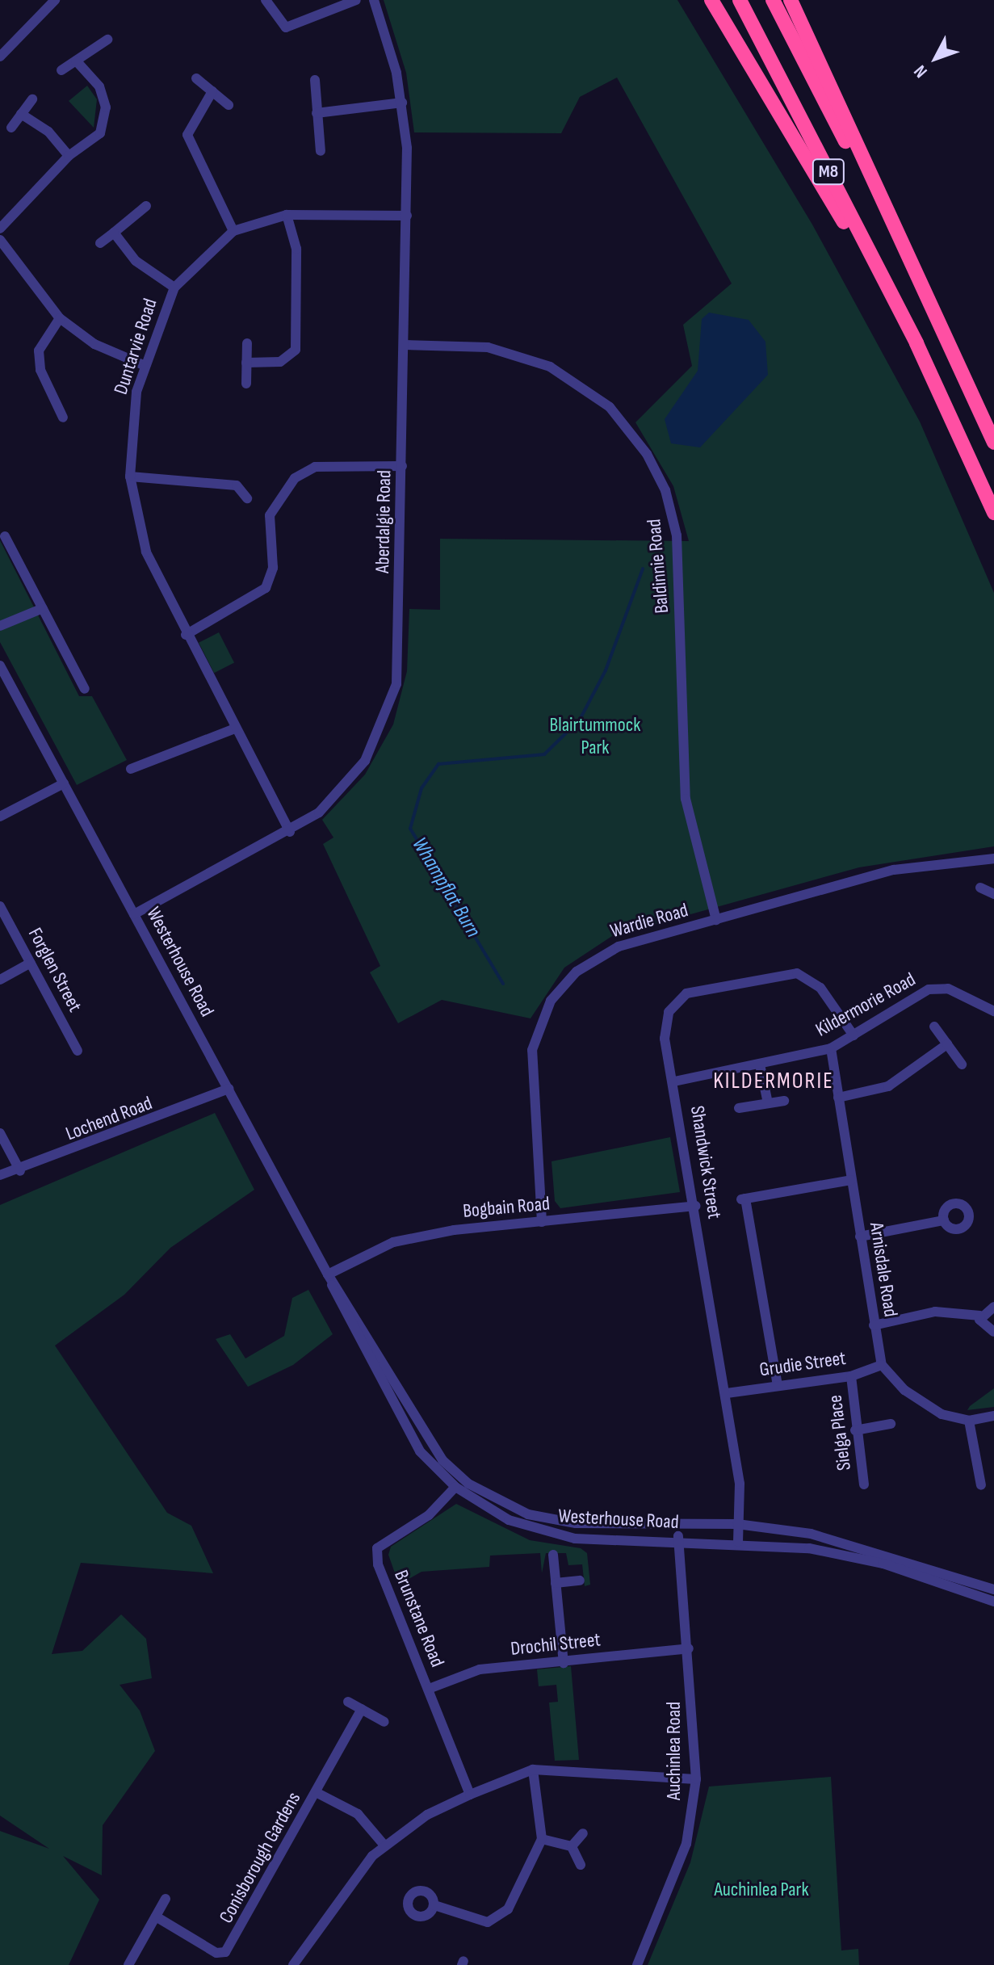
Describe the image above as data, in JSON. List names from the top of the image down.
{
  "streets": {
    "highway": ["M8"],
    "street": [
      "Duntarvie Road",
      "Aberdalgie Road",
      "Baldinnie Road",
      "Wardie Road",
      "Westerhouse Road",
      "Forglen Street",
      "Kildermorie Road",
      "Lochend Road",
      "Shandwick Street",
      "Bogbain Road",
      "Arnisdale Road",
      "Grudie Street",
      "Sielga Place",
      "Brunstane Road",
      "Drochil Street",
      "Auchinlea Road",
      "Conisborough Gardens"
    ]
  },
  "crossings": [
    ["Duntarvie Road", "Aberdalgie Road"],
    ["Aberdalgie Road", "Baldinnie Road"],
    ["Aberdalgie Road", "Westerhouse Road"],
    ["Baldinnie Road", "Wardie Road"],
    ["Wardie Road", "Bogbain Road"],
    ["Westerhouse Road", "Lochend Road"],
    ["Westerhouse Road", "Shandwick Street"],
    ["Westerhouse Road", "Bogbain Road"],
    ["Westerhouse Road", "Brunstane Road"],
    ["Westerhouse Road", "Auchinlea Road"],
    ["Kildermorie Road", "Shandwick Street"],
    ["Kildermorie Road", "Arnisdale Road"],
    ["Shandwick Street", "Bogbain Road"],
    ["Shandwick Street", "Grudie Street"],
    ["Arnisdale Road", "Grudie Street"],
    ["Grudie Street", "Sielga Place"],
    ["Brunstane Road", "Drochil Street"],
    ["Drochil Street", "Auchinlea Road"]
  ],
  "districts": ["KILDERMORIE"],
  "water": ["Whampflat Burn"],
  "parks": ["Blairtummock Park", "Auchinlea Park"],
  "north": "bottom left"
}
